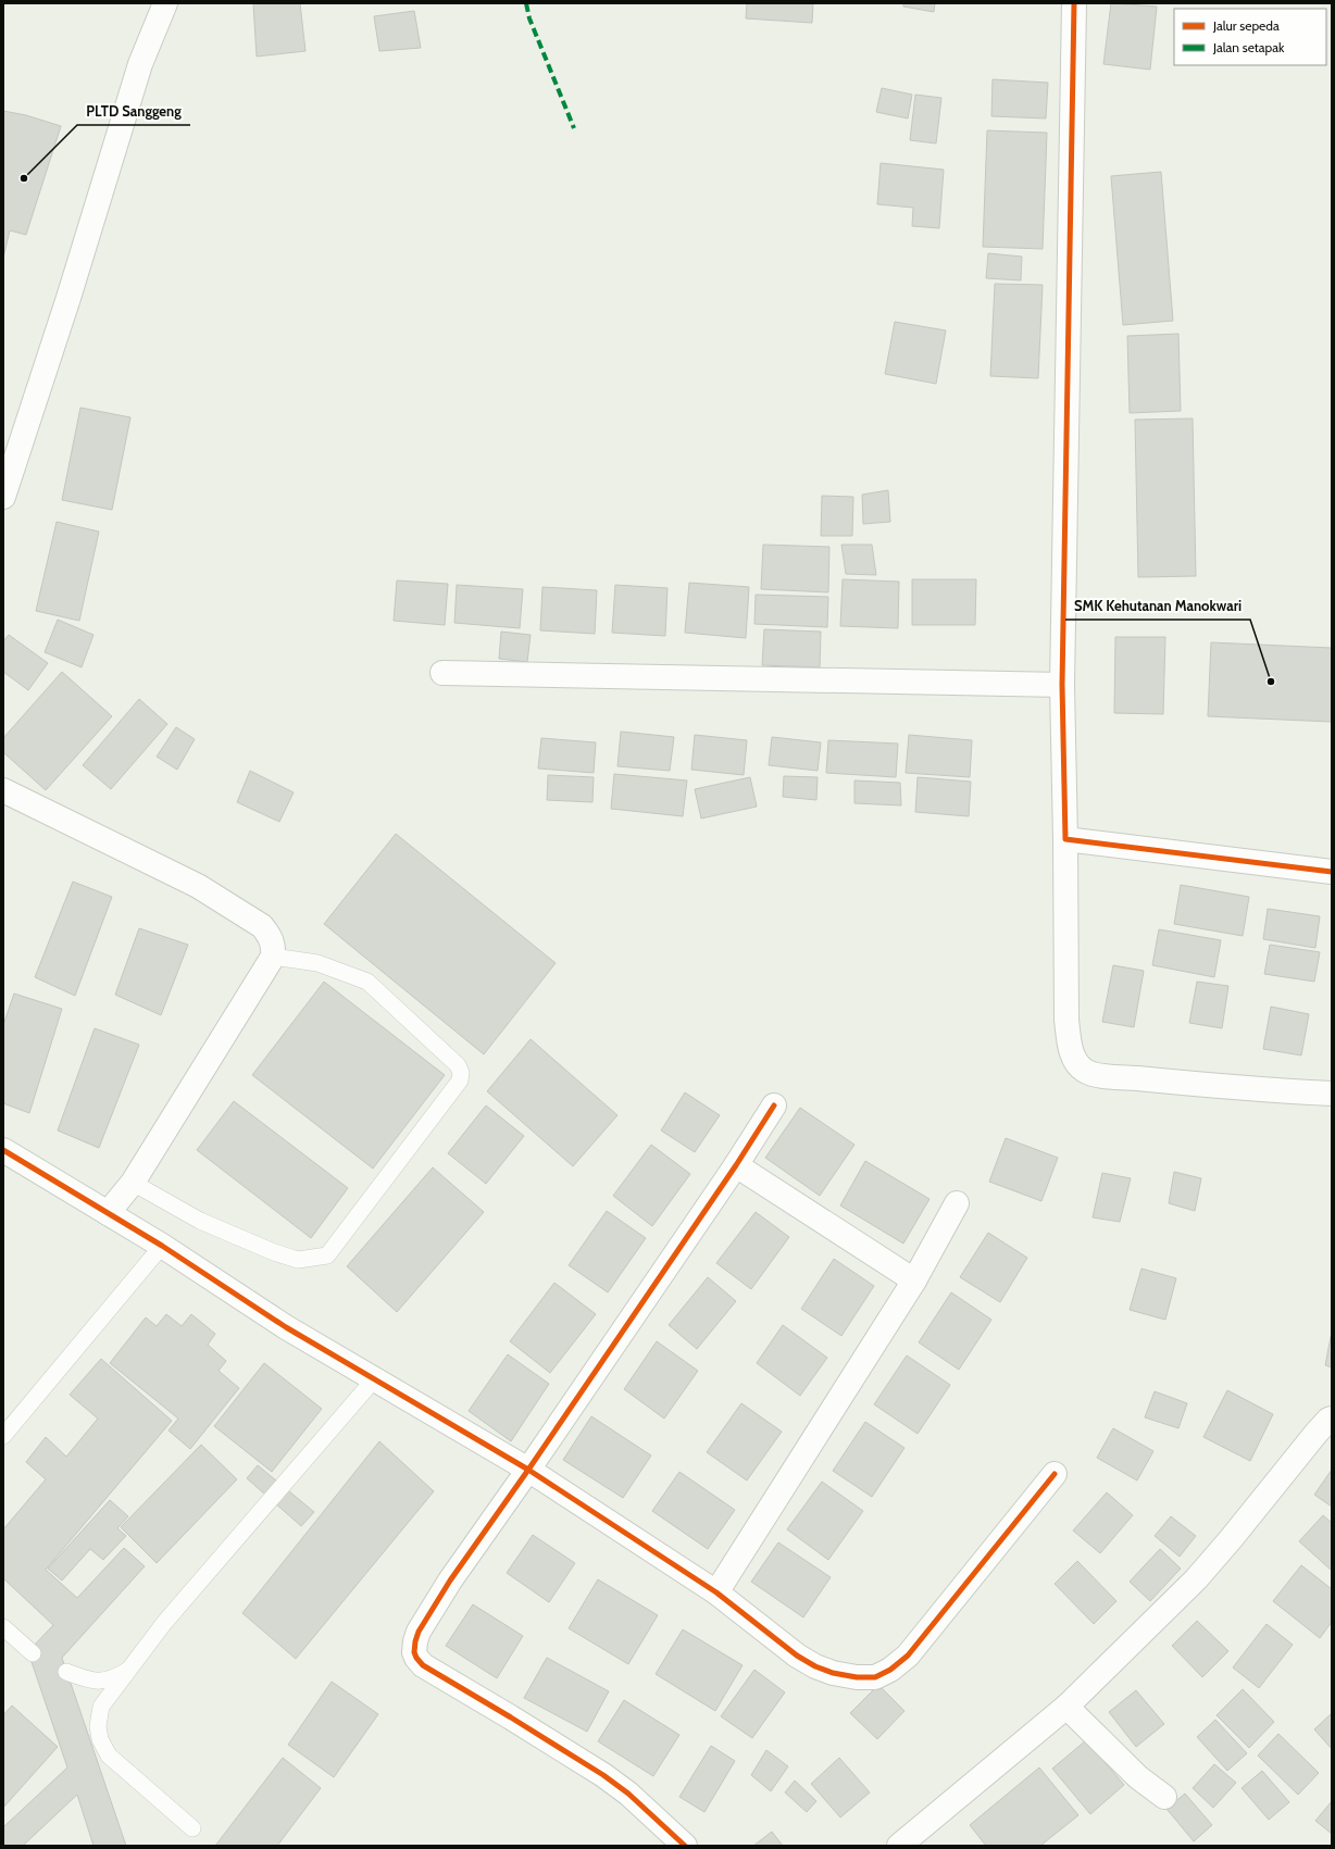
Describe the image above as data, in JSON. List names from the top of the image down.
{
  "places": ["PLTD Sanggeng", "SMK Kehutanan Manokwari"],
  "legend": ["Jalur sepeda", "Jalan setapak"]
}
